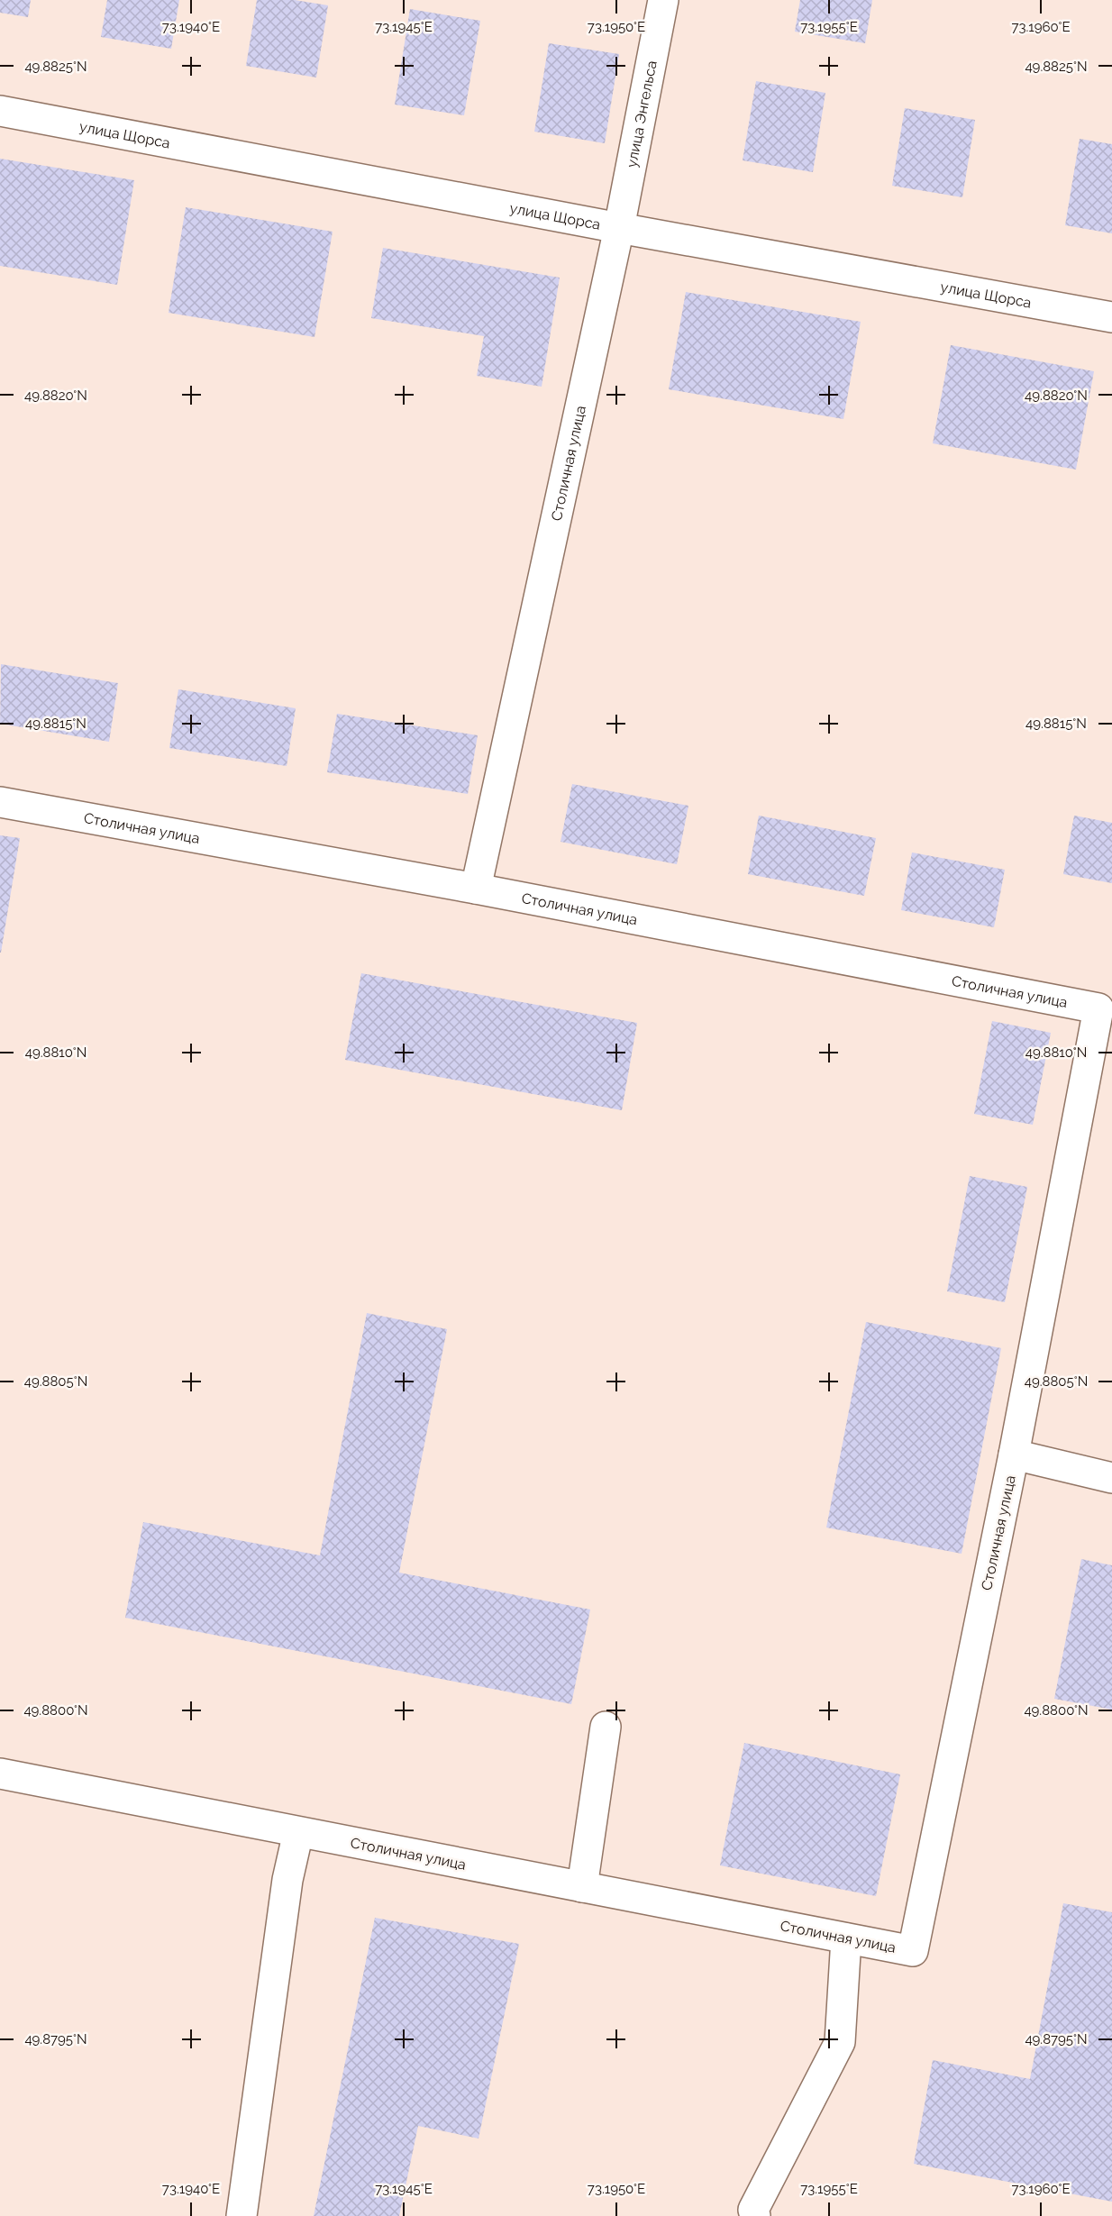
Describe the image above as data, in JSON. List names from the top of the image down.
{
  "streets": {
    "street": ["улица Энгельса", "улица Щорса", "Столичная улица"]
  },
  "crossings": [
    ["улица Энгельса", "улица Щорса"],
    ["улица Энгельса", "Столичная улица"],
    ["улица Щорса", "Столичная улица"]
  ],
  "coordinates": [
    "73.1940°E",
    "73.1945°E",
    "73.1950°E",
    "73.1955°E",
    "73.1960°E",
    "49.8825°N",
    "49.8820°N",
    "49.8815°N",
    "49.8810°N",
    "49.8805°N",
    "49.8800°N",
    "49.8795°N"
  ]
}
